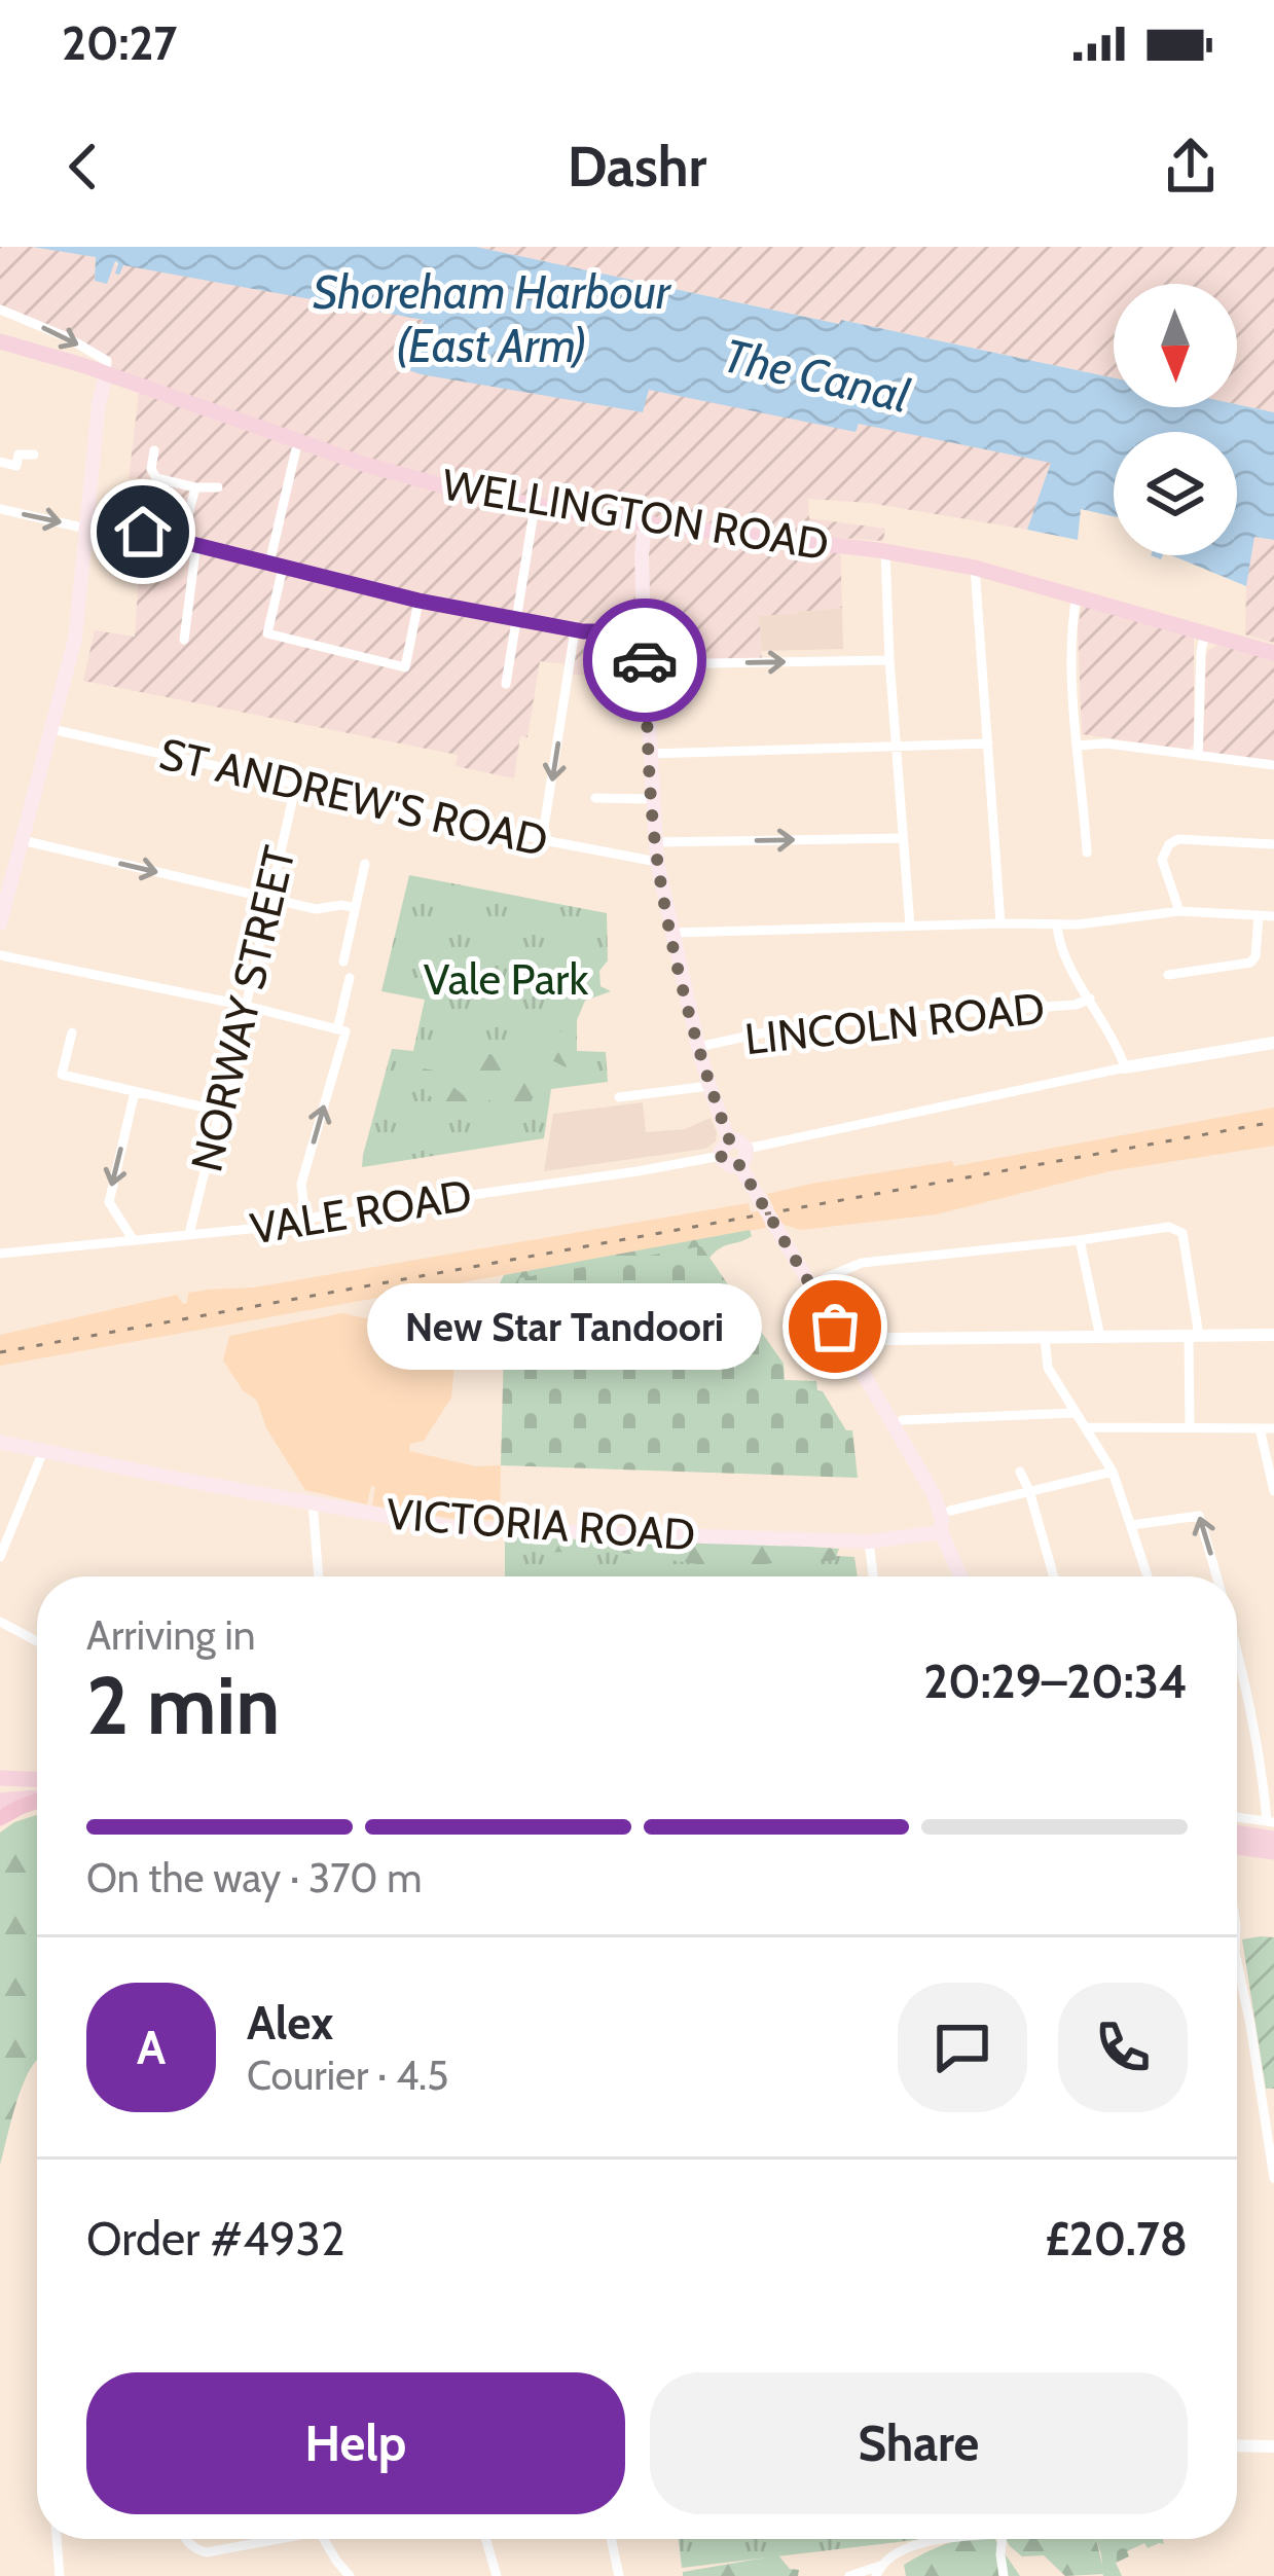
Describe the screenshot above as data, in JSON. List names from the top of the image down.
{
  "streets": {
    "main road": ["WELLINGTON ROAD", "VICTORIA ROAD"],
    "street": [
      "ST ANDREW'S ROAD",
      "NORWAY STREET",
      "LINCOLN ROAD",
      "VALE ROAD"
    ]
  },
  "crossings": [
    ["ST ANDREW'S ROAD", "NORWAY STREET"],
    ["NORWAY STREET", "VALE ROAD"]
  ],
  "water": ["Shoreham Harbour (East Arm)", "The Canal"],
  "parks": ["Vale Park"],
  "places": ["New Star Tandoori"],
  "north": "bottom",
  "page": {
    "status": "20:27",
    "header": "Dashr",
    "bubble": "New Star Tandoori",
    "heading": ["2 min", "Arriving in", "20:29–20:34"],
    "panel": [
      "Alex",
      "Courier · 4.5",
      "Order #4932",
      "£20.78"
    ],
    "bar": "On the way · 370 m",
    "round": "A",
    "buttons": ["Help", "Share"]
  }
}
